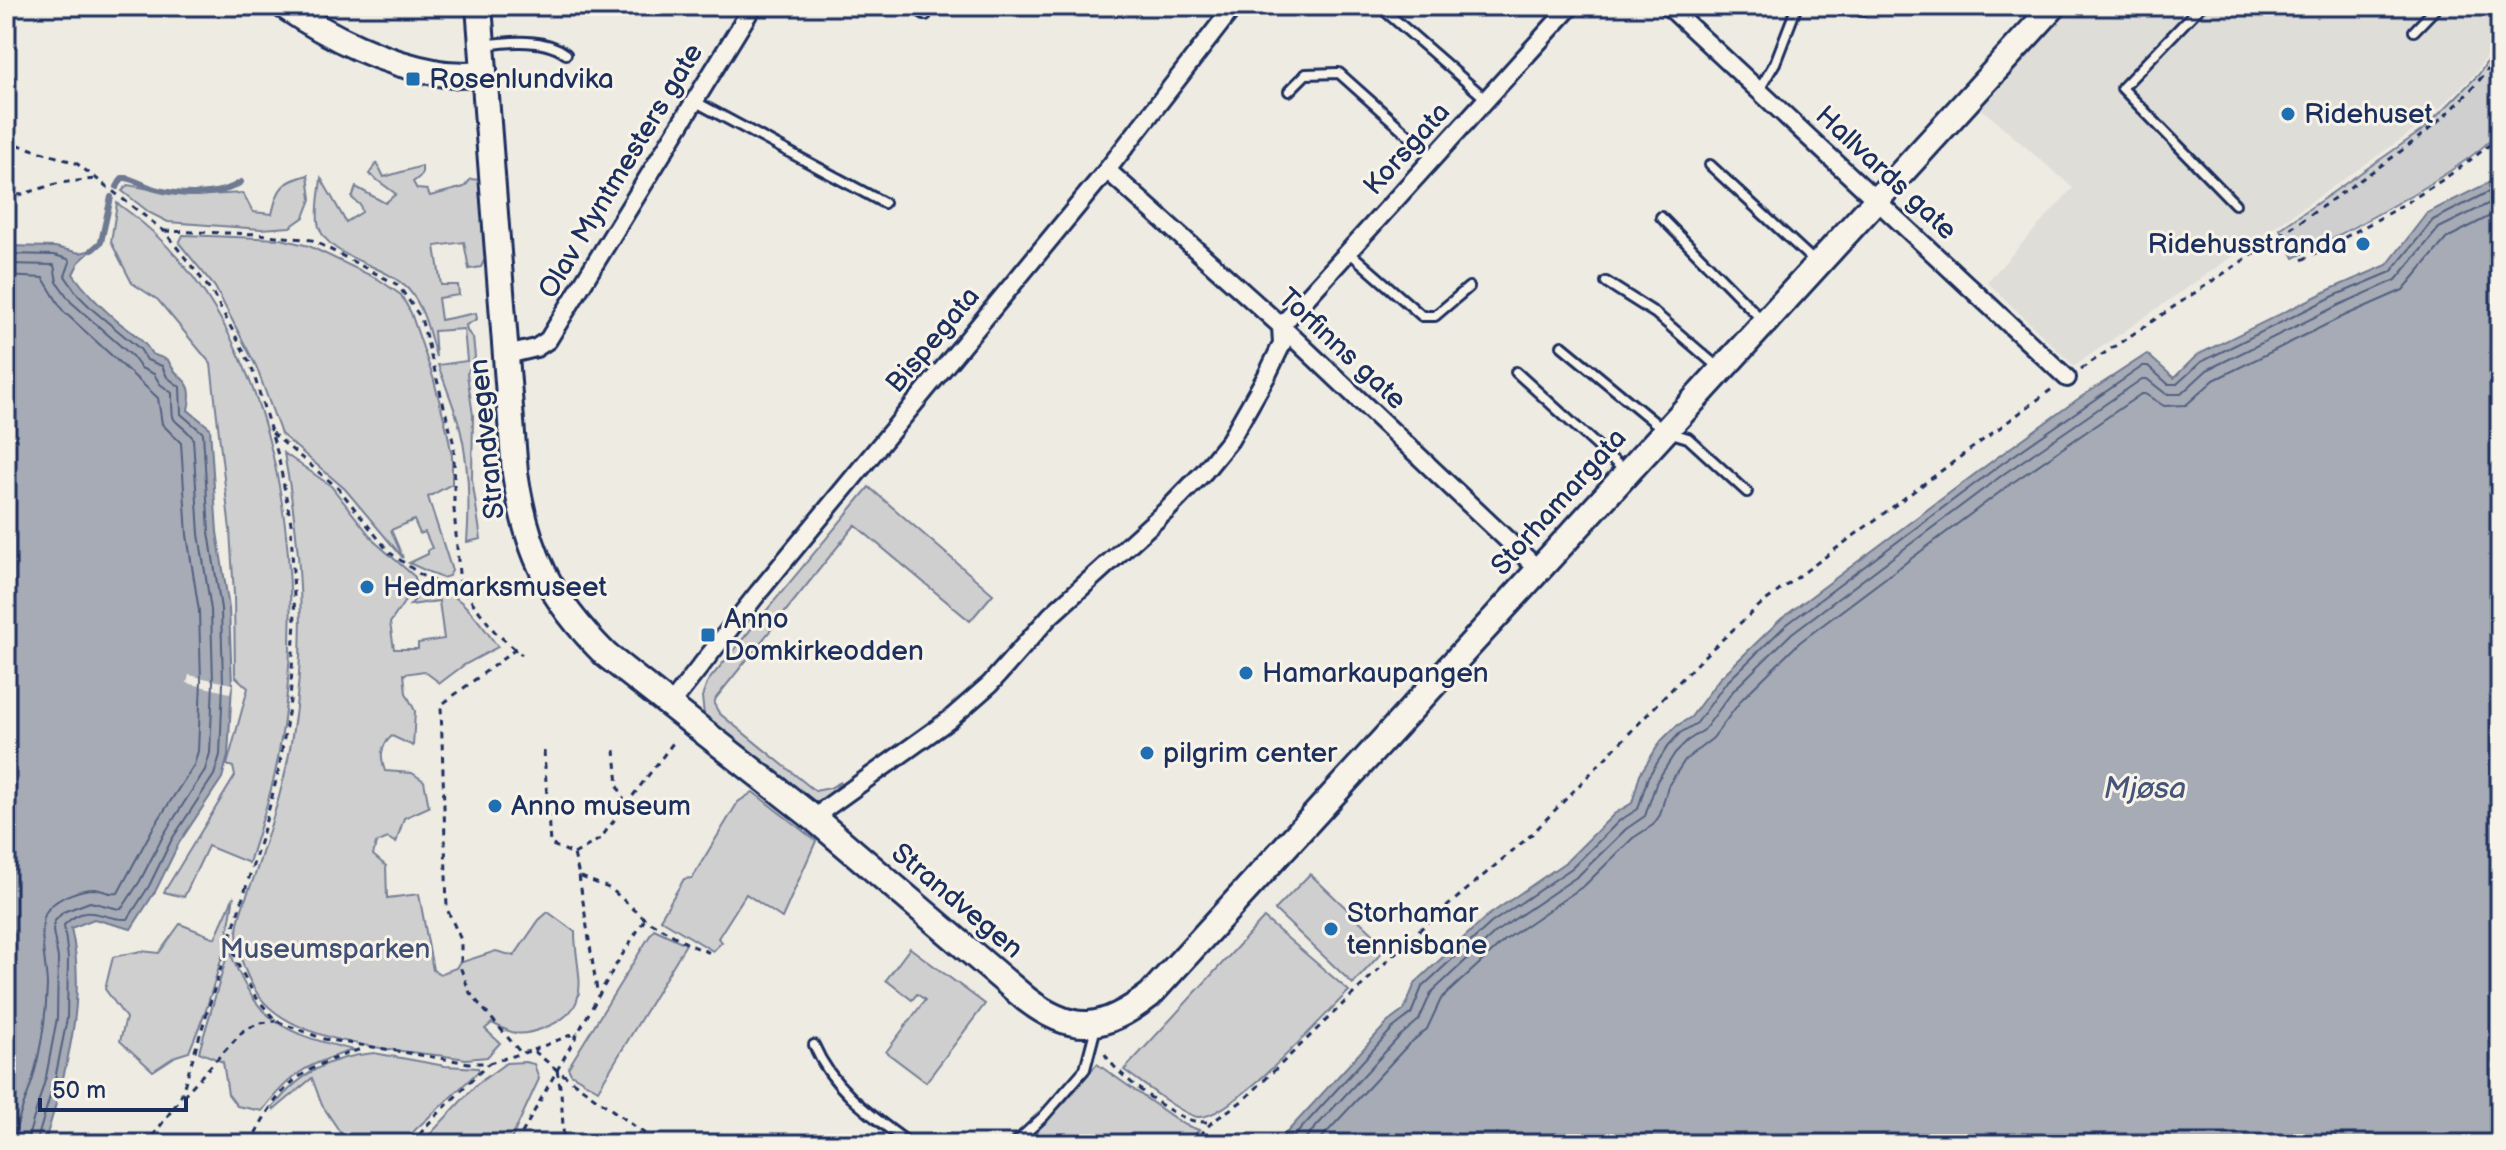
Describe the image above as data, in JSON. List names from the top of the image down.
{
  "streets": {
    "main road": ["Strandvegen", "Storhamargata"],
    "street": [
      "Korsgata",
      "Olav Myntmesters gate",
      "Hallvards gate",
      "Bispegata",
      "Torfinns gate"
    ]
  },
  "crossings": [
    ["Korsgata", "Torfinns gate"],
    ["Olav Myntmesters gate", "Strandvegen"],
    ["Hallvards gate", "Storhamargata"],
    ["Bispegata", "Torfinns gate"],
    ["Bispegata", "Strandvegen"],
    ["Torfinns gate", "Storhamargata"],
    ["Strandvegen", "Storhamargata"]
  ],
  "water": ["Mjøsa"],
  "parks": ["Museumsparken"],
  "places": {
    "transit": ["Rosenlundvika", "Anno Domkirkeodden"],
    "other": [
      "Ridehuset",
      "Ridehusstranda",
      "Hedmarksmuseet",
      "Hamarkaupangen",
      "pilgrim center",
      "Anno museum",
      "Storhamar tennisbane"
    ]
  },
  "scale_bar": "50 m"
}
